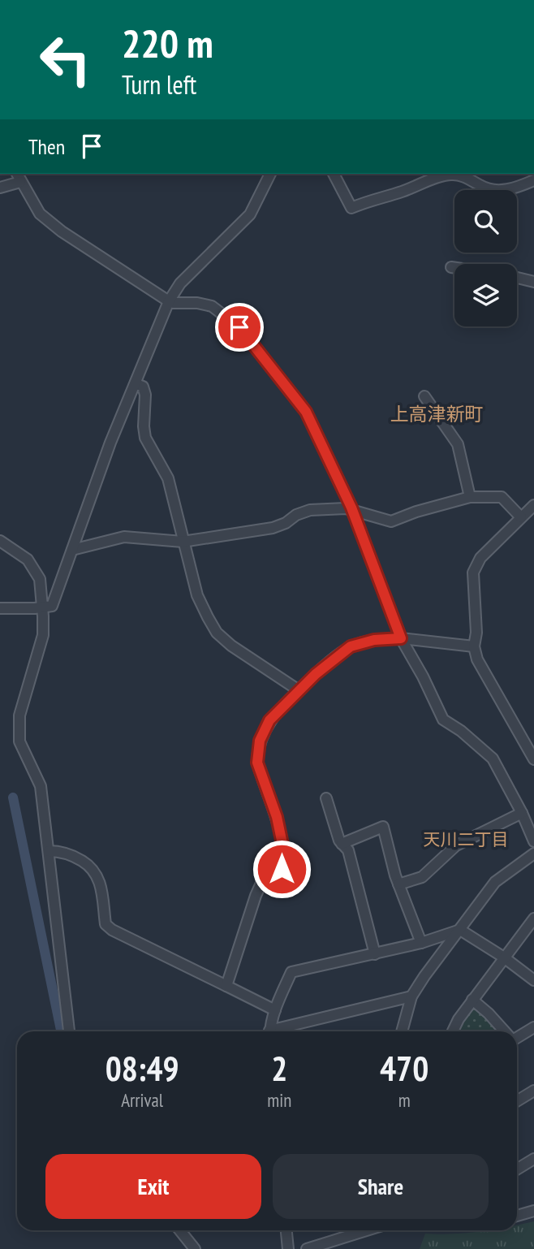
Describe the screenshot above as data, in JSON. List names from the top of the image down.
{
  "districts": ["上高津新町", "天川二丁目"],
  "page": {
    "turn": ["220 m", "Turn left"],
    "then": "Then",
    "eta": [
      "08:49",
      "Arrival",
      "2",
      "min",
      "470",
      "m"
    ],
    "buttons": ["Exit", "Share"]
  }
}
